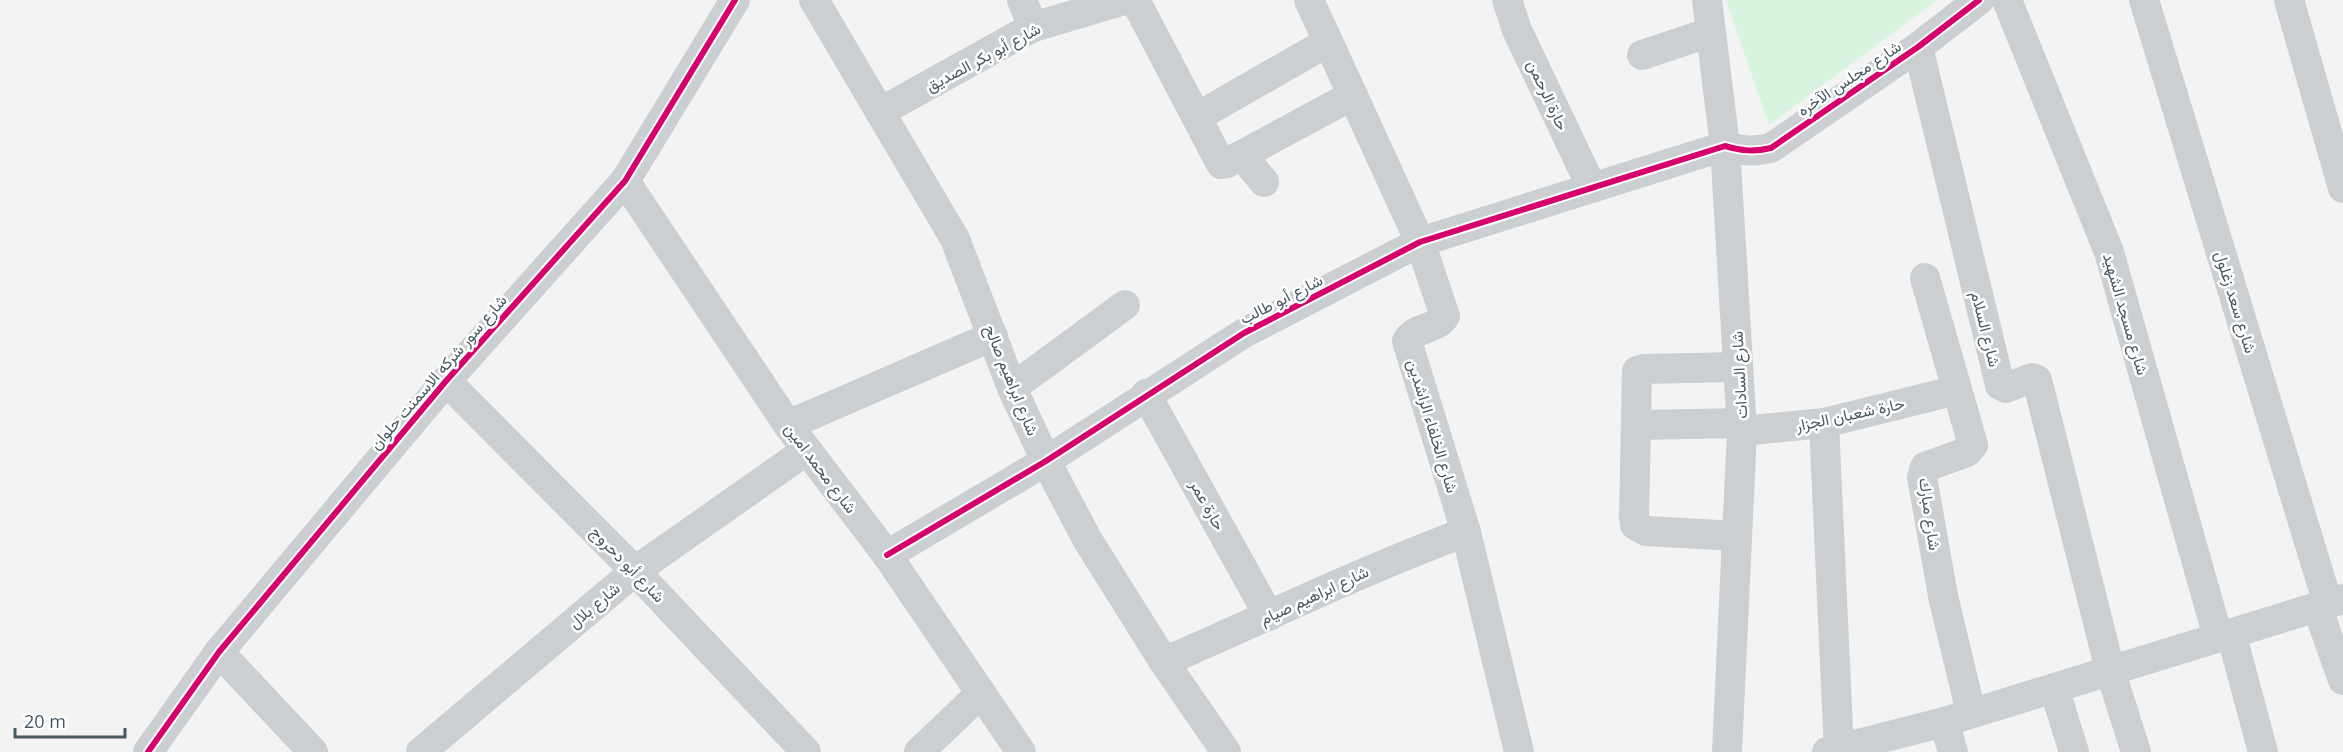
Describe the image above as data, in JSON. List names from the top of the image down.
{
  "streets": {
    "street": [
      "شارع أبو بكر الصديق",
      "شارع مجلس الآخره",
      "حارة الرحمن",
      "شارع أبو طالب",
      "شارع سعد زغلول",
      "شارع مسجد الشهيد",
      "شارع السلام",
      "شارع سور شركه الاسمنت حلوان",
      "شارع السادات",
      "شارع ابراهيم صالح",
      "حارة شعبان الجزار",
      "شارع الخلفاء الراشدين",
      "شارع محمد امين",
      "حارة عمر",
      "شارع مبارك",
      "شارع أبو دحروج",
      "شارع ابراهيم صيام",
      "شارع بلال"
    ]
  },
  "crossings": [
    ["شارع أبو بكر الصديق", "شارع ابراهيم صالح"],
    ["شارع مجلس الآخره", "شارع أبو طالب"],
    ["شارع مجلس الآخره", "شارع السلام"],
    ["شارع مجلس الآخره", "شارع السادات"],
    ["حارة الرحمن", "شارع أبو طالب"],
    ["شارع أبو طالب", "شارع السادات"],
    ["شارع أبو طالب", "شارع ابراهيم صالح"],
    ["شارع أبو طالب", "شارع الخلفاء الراشدين"],
    ["شارع أبو طالب", "شارع محمد امين"],
    ["شارع أبو طالب", "حارة عمر"],
    ["شارع سور شركه الاسمنت حلوان", "شارع محمد امين"],
    ["شارع سور شركه الاسمنت حلوان", "شارع أبو دحروج"],
    ["شارع السادات", "حارة شعبان الجزار"],
    ["شارع ابراهيم صالح", "شارع ابراهيم صيام"],
    ["حارة شعبان الجزار", "شارع مبارك"],
    ["شارع الخلفاء الراشدين", "شارع ابراهيم صيام"],
    ["شارع محمد امين", "شارع بلال"],
    ["حارة عمر", "شارع ابراهيم صيام"],
    ["شارع أبو دحروج", "شارع بلال"]
  ],
  "scale_bar": "20 m"
}
